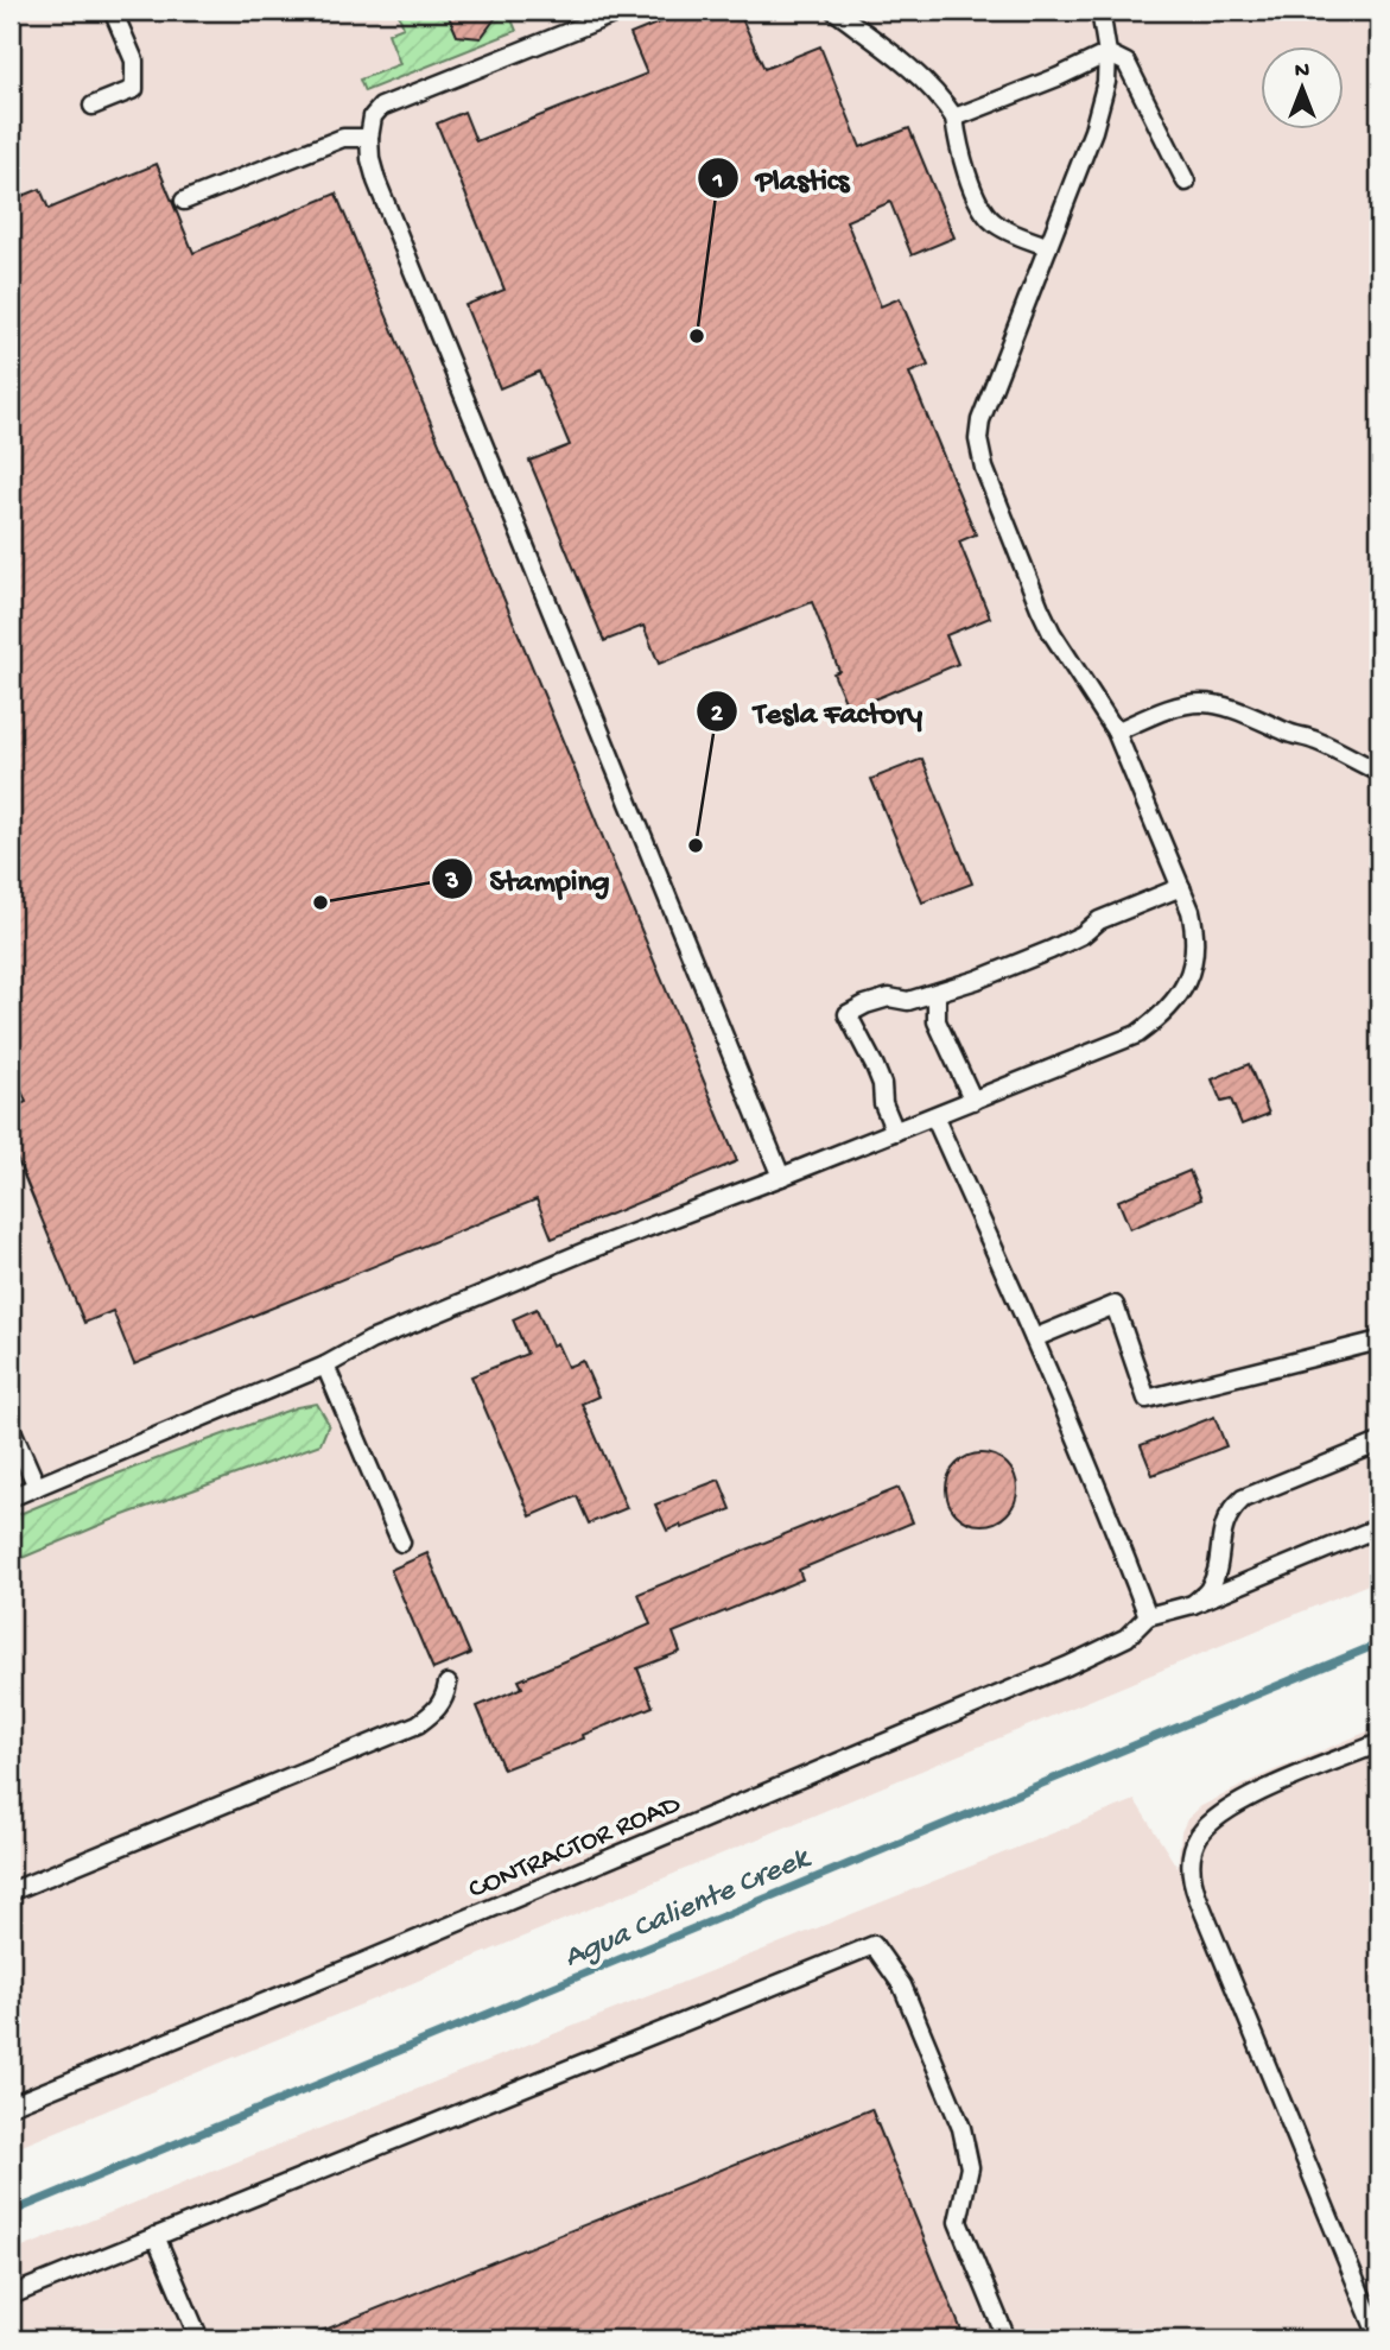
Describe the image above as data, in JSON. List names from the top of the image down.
{
  "streets": {
    "lane": ["CONTRACTOR ROAD"]
  },
  "water": ["Agua Caliente Creek"],
  "places": ["Plastics", "Tesla Factory", "Stamping"],
  "north": "top"
}
